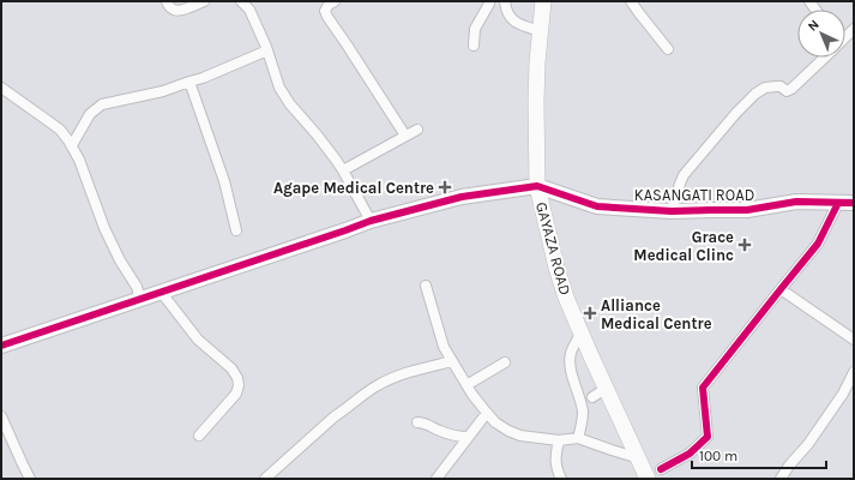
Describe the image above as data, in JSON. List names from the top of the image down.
{
  "streets": {
    "main road": ["GAYAZA ROAD"],
    "street": ["KASANGATI ROAD"]
  },
  "crossings": [
    ["KASANGATI ROAD", "GAYAZA ROAD"]
  ],
  "places": {
    "health": ["Agape Medical Centre", "Grace Medical Clinc", "Alliance Medical Centre"]
  },
  "scale_bar": "100 m",
  "north": "top left"
}
